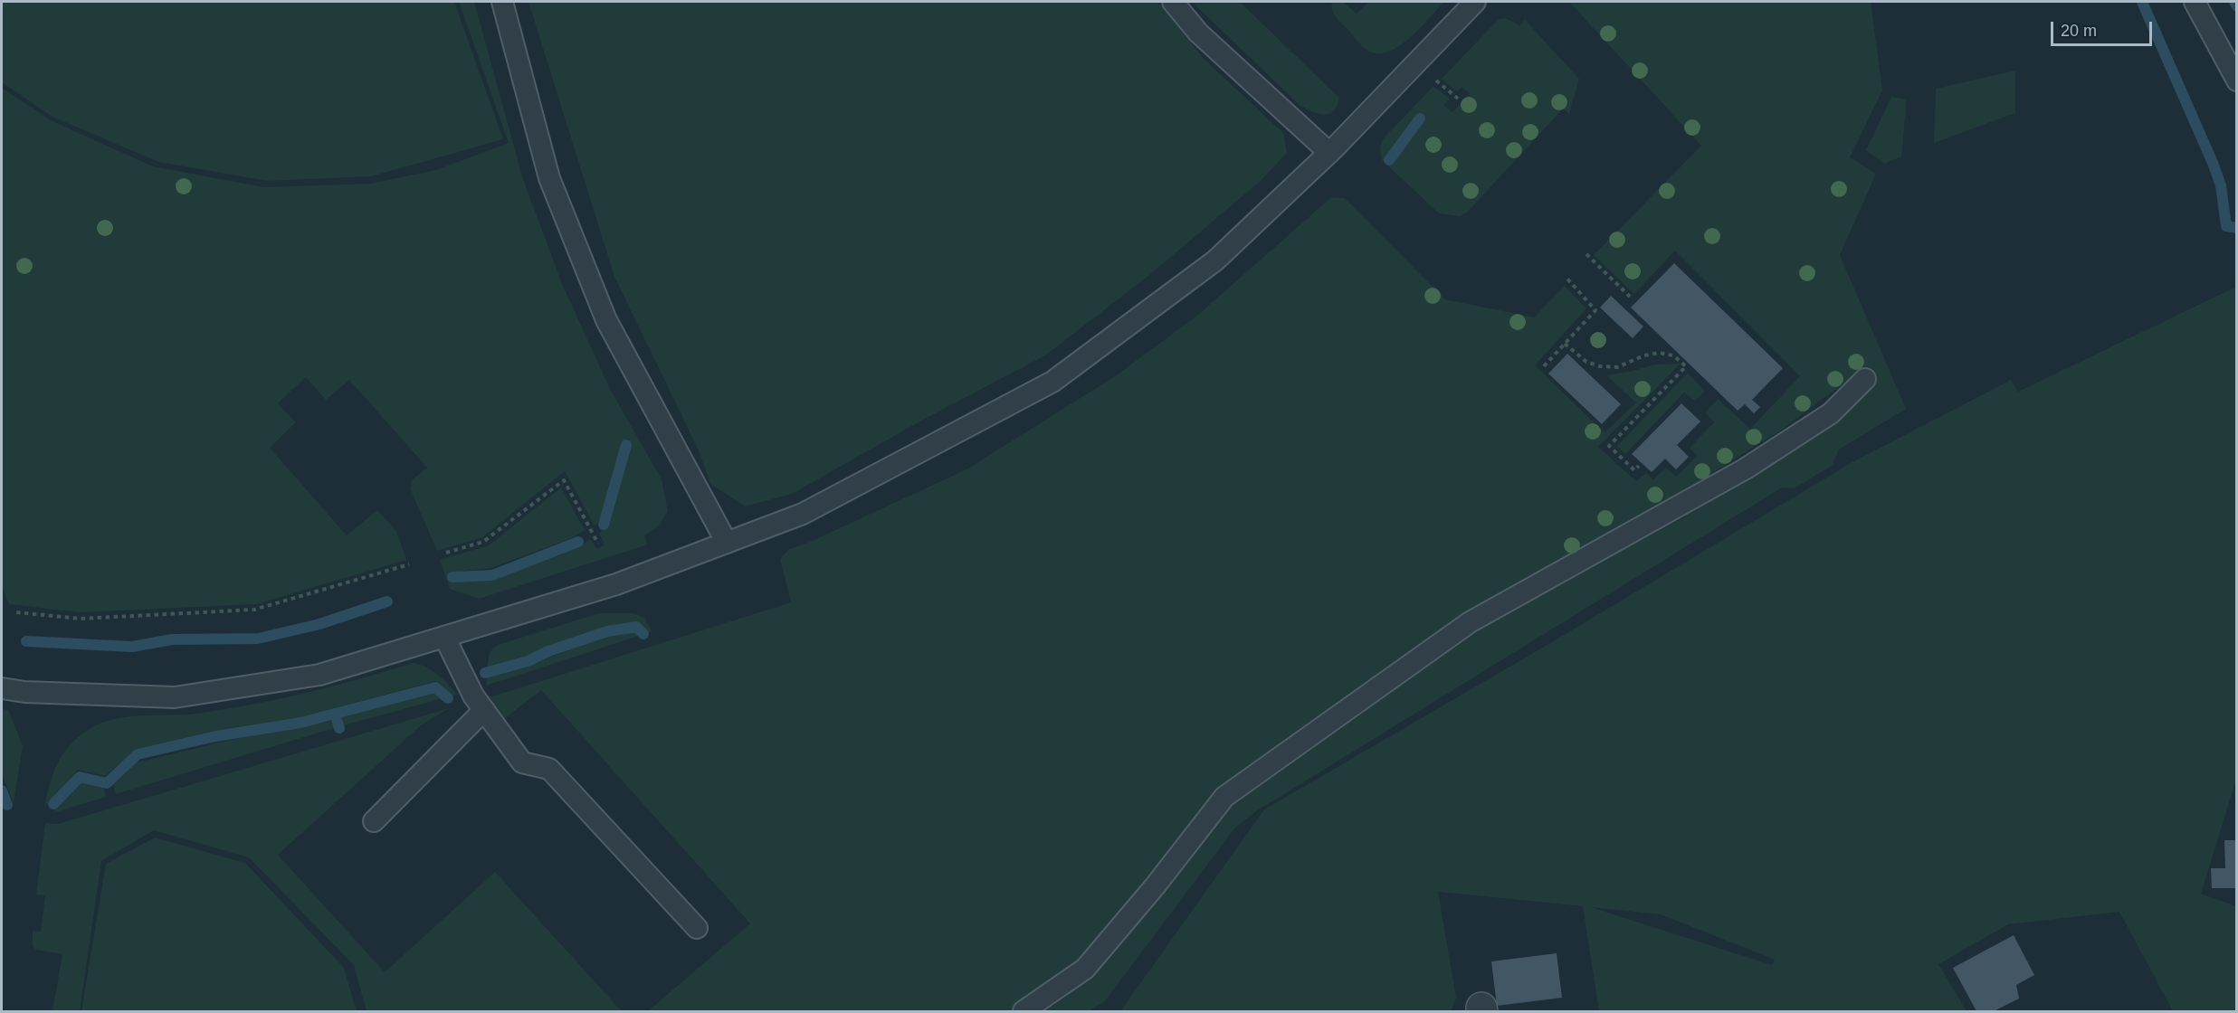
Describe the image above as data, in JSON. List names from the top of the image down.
{
  "scale_bar": "20 m"
}
